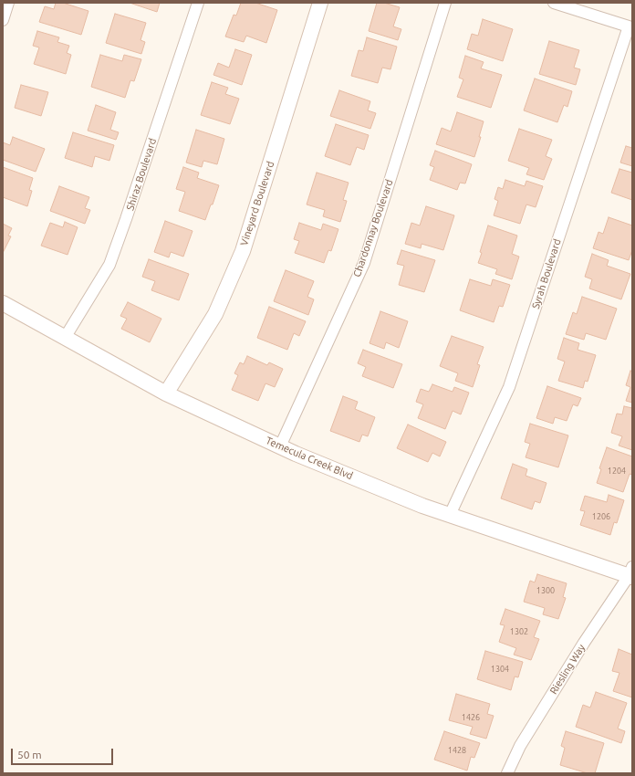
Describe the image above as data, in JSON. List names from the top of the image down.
{
  "streets": {
    "street": [
      "Shiraz Boulevard",
      "Vineyard Boulevard",
      "Chardonnay Boulevard",
      "Syrah Boulevard",
      "Temecula Creek Blvd",
      "Riesling Way"
    ]
  },
  "crossings": [
    ["Shiraz Boulevard", "Temecula Creek Blvd"],
    ["Vineyard Boulevard", "Temecula Creek Blvd"],
    ["Chardonnay Boulevard", "Temecula Creek Blvd"],
    ["Syrah Boulevard", "Temecula Creek Blvd"],
    ["Temecula Creek Blvd", "Riesling Way"]
  ],
  "house_numbers": [
    "1204",
    "1206",
    "1300",
    "1302",
    "1304",
    "1426",
    "1428"
  ],
  "scale_bar": "50 m"
}
